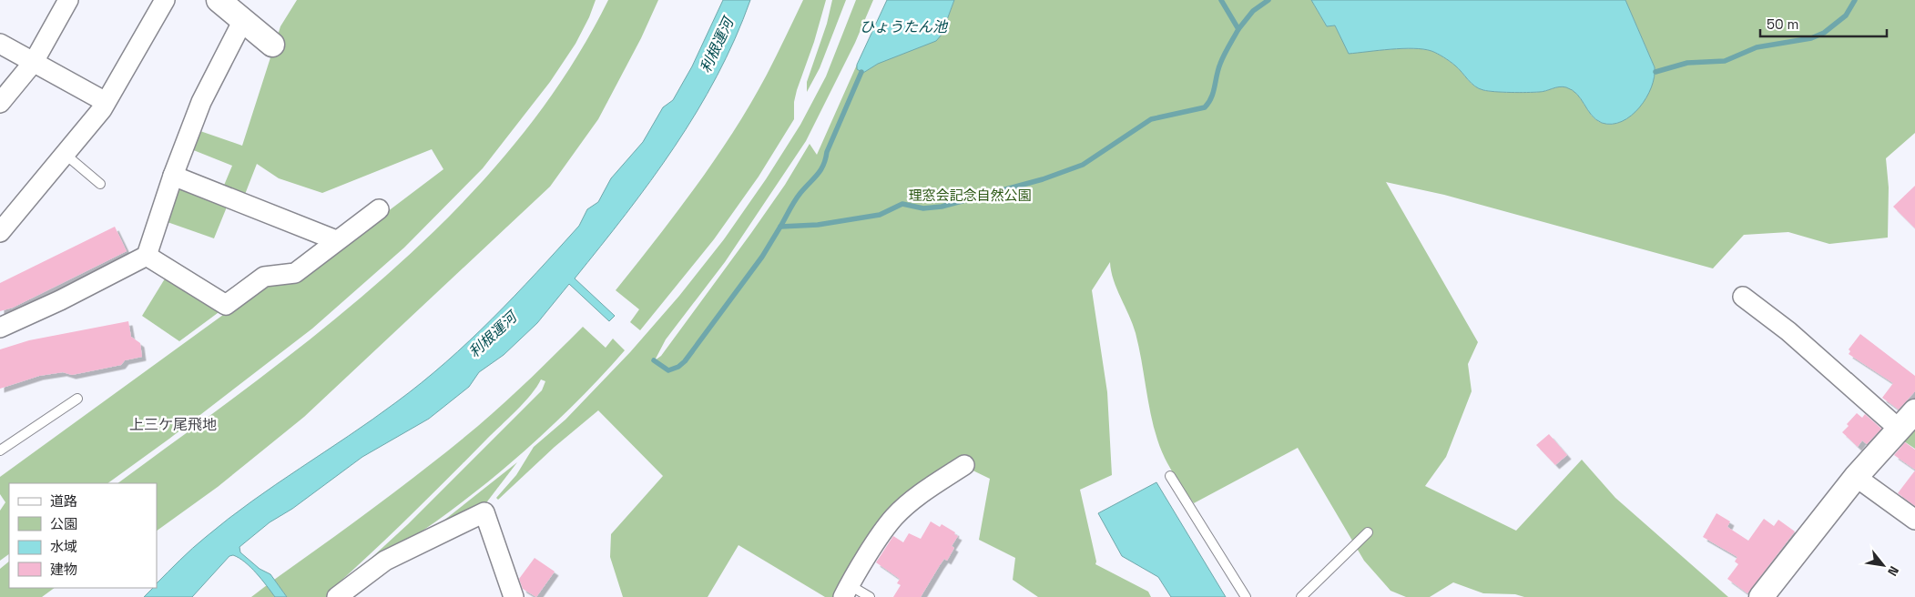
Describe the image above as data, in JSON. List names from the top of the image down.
{
  "districts": ["上三ケ尾飛地"],
  "water": ["ひょうたん池", "利根運河"],
  "parks": ["理窓会記念自然公園"],
  "legend": [
    "道路",
    "公園",
    "水域",
    "建物"
  ],
  "scale_bar": "50 m",
  "north": "bottom right"
}
